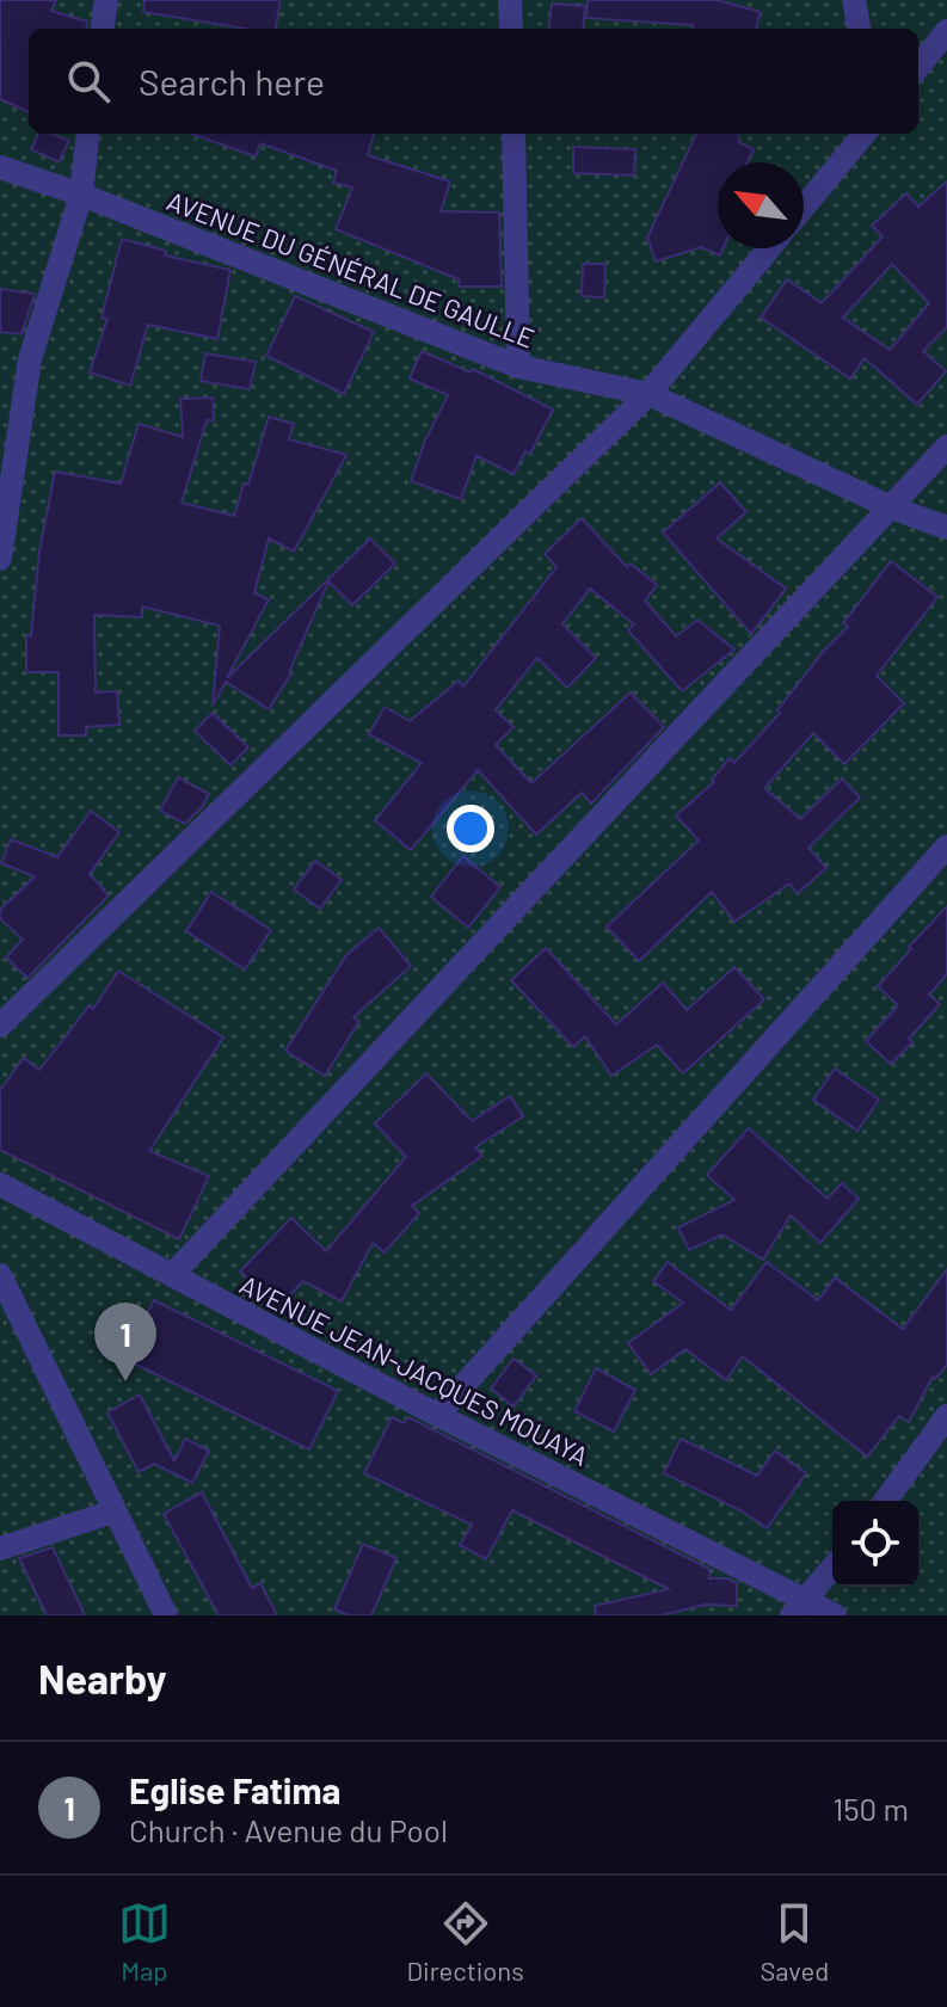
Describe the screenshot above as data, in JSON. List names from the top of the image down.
{
  "streets": {
    "street": ["AVENUE DU GÉNÉRAL DE GAULLE", "AVENUE JEAN-JACQUES MOUAYA"]
  },
  "north": "top left",
  "page": {
    "search": "Search here",
    "pins": "1",
    "heading": "Nearby",
    "list": [
      {
        "mark": "1",
        "name": "Eglise Fatima",
        "note": "Church · Avenue du Pool",
        "value": "150 m"
      }
    ],
    "nav": ["Map", "Directions", "Saved"]
  }
}
